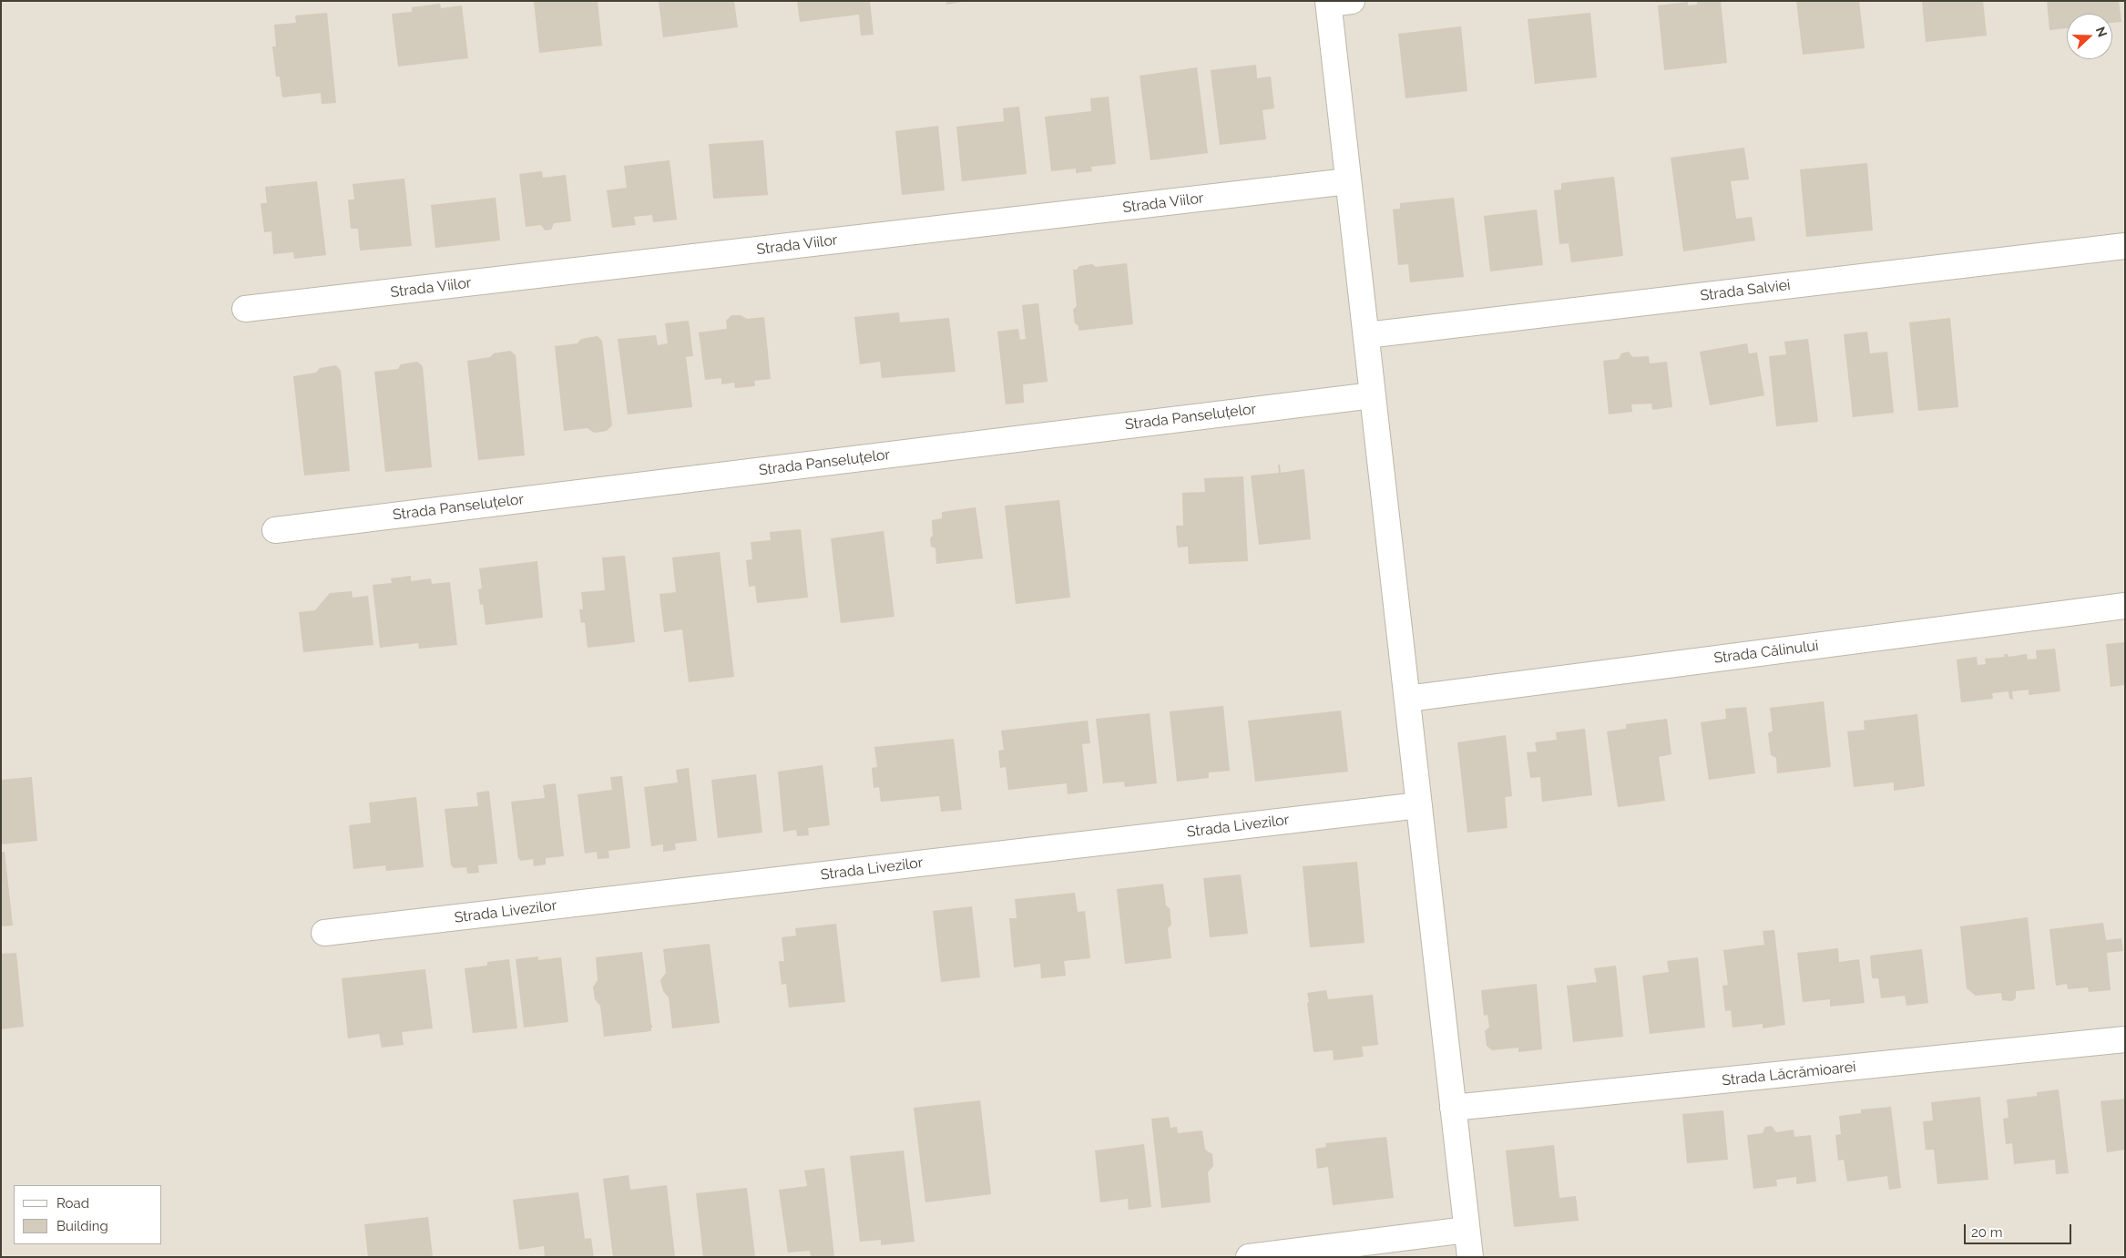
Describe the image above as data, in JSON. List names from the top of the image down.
{
  "streets": {
    "street": [
      "Strada Viilor",
      "Strada Salviei",
      "Strada Panseluțelor",
      "Strada Călinului",
      "Strada Livezilor",
      "Strada Lăcrămioarei"
    ]
  },
  "legend": ["Road", "Building"],
  "scale_bar": "20 m",
  "north": "right"
}
